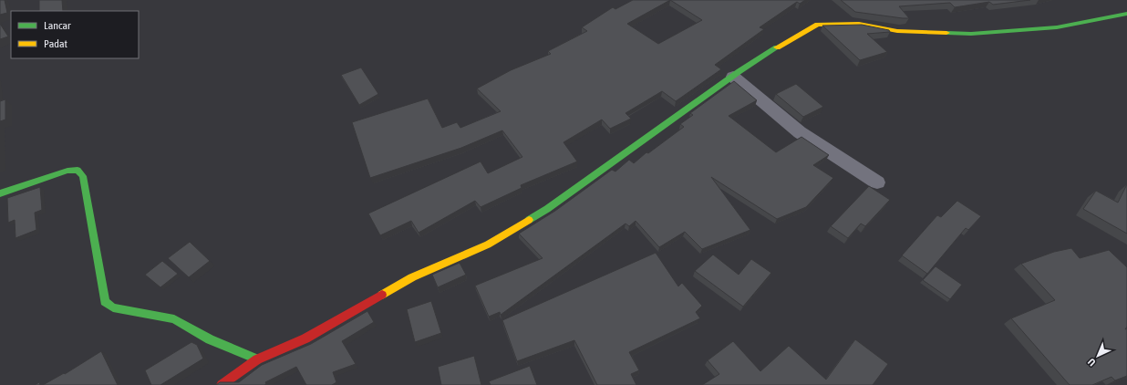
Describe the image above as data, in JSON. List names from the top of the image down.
{
  "legend": ["Lancar", "Padat"],
  "north": "bottom left"
}
